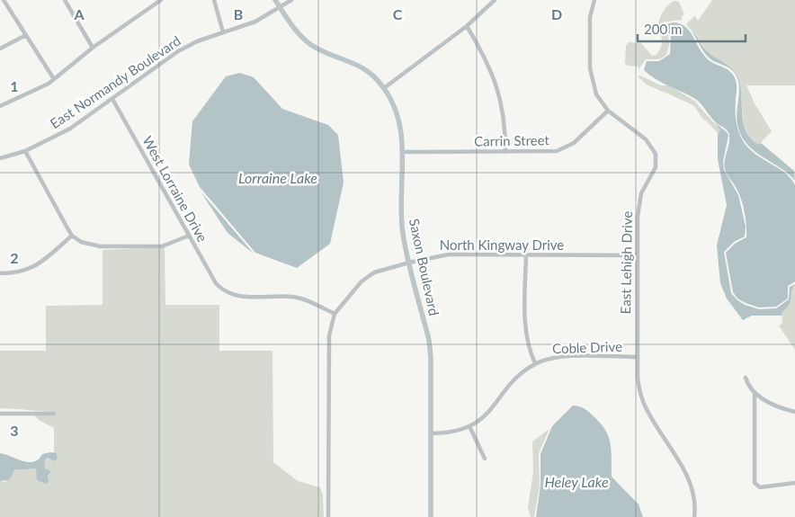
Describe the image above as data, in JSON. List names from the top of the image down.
{
  "streets": {
    "main road": ["Saxon Boulevard"],
    "street": [
      "East Normandy Boulevard",
      "Carrin Street",
      "West Lorraine Drive",
      "North Kingway Drive",
      "East Lehigh Drive",
      "Coble Drive"
    ]
  },
  "crossings": [
    ["East Normandy Boulevard", "West Lorraine Drive"],
    ["East Normandy Boulevard", "Saxon Boulevard"],
    ["Carrin Street", "East Lehigh Drive"],
    ["Carrin Street", "Saxon Boulevard"],
    ["West Lorraine Drive", "North Kingway Drive"],
    ["North Kingway Drive", "East Lehigh Drive"],
    ["North Kingway Drive", "Saxon Boulevard"],
    ["East Lehigh Drive", "Coble Drive"],
    ["Saxon Boulevard", "Coble Drive"]
  ],
  "water": ["Lorraine Lake", "Heley Lake"],
  "scale_bar": "200 m",
  "grid": {
    "columns": [
      "A",
      "B",
      "C",
      "D"
    ],
    "rows": ["1", "2", "3"]
  }
}
